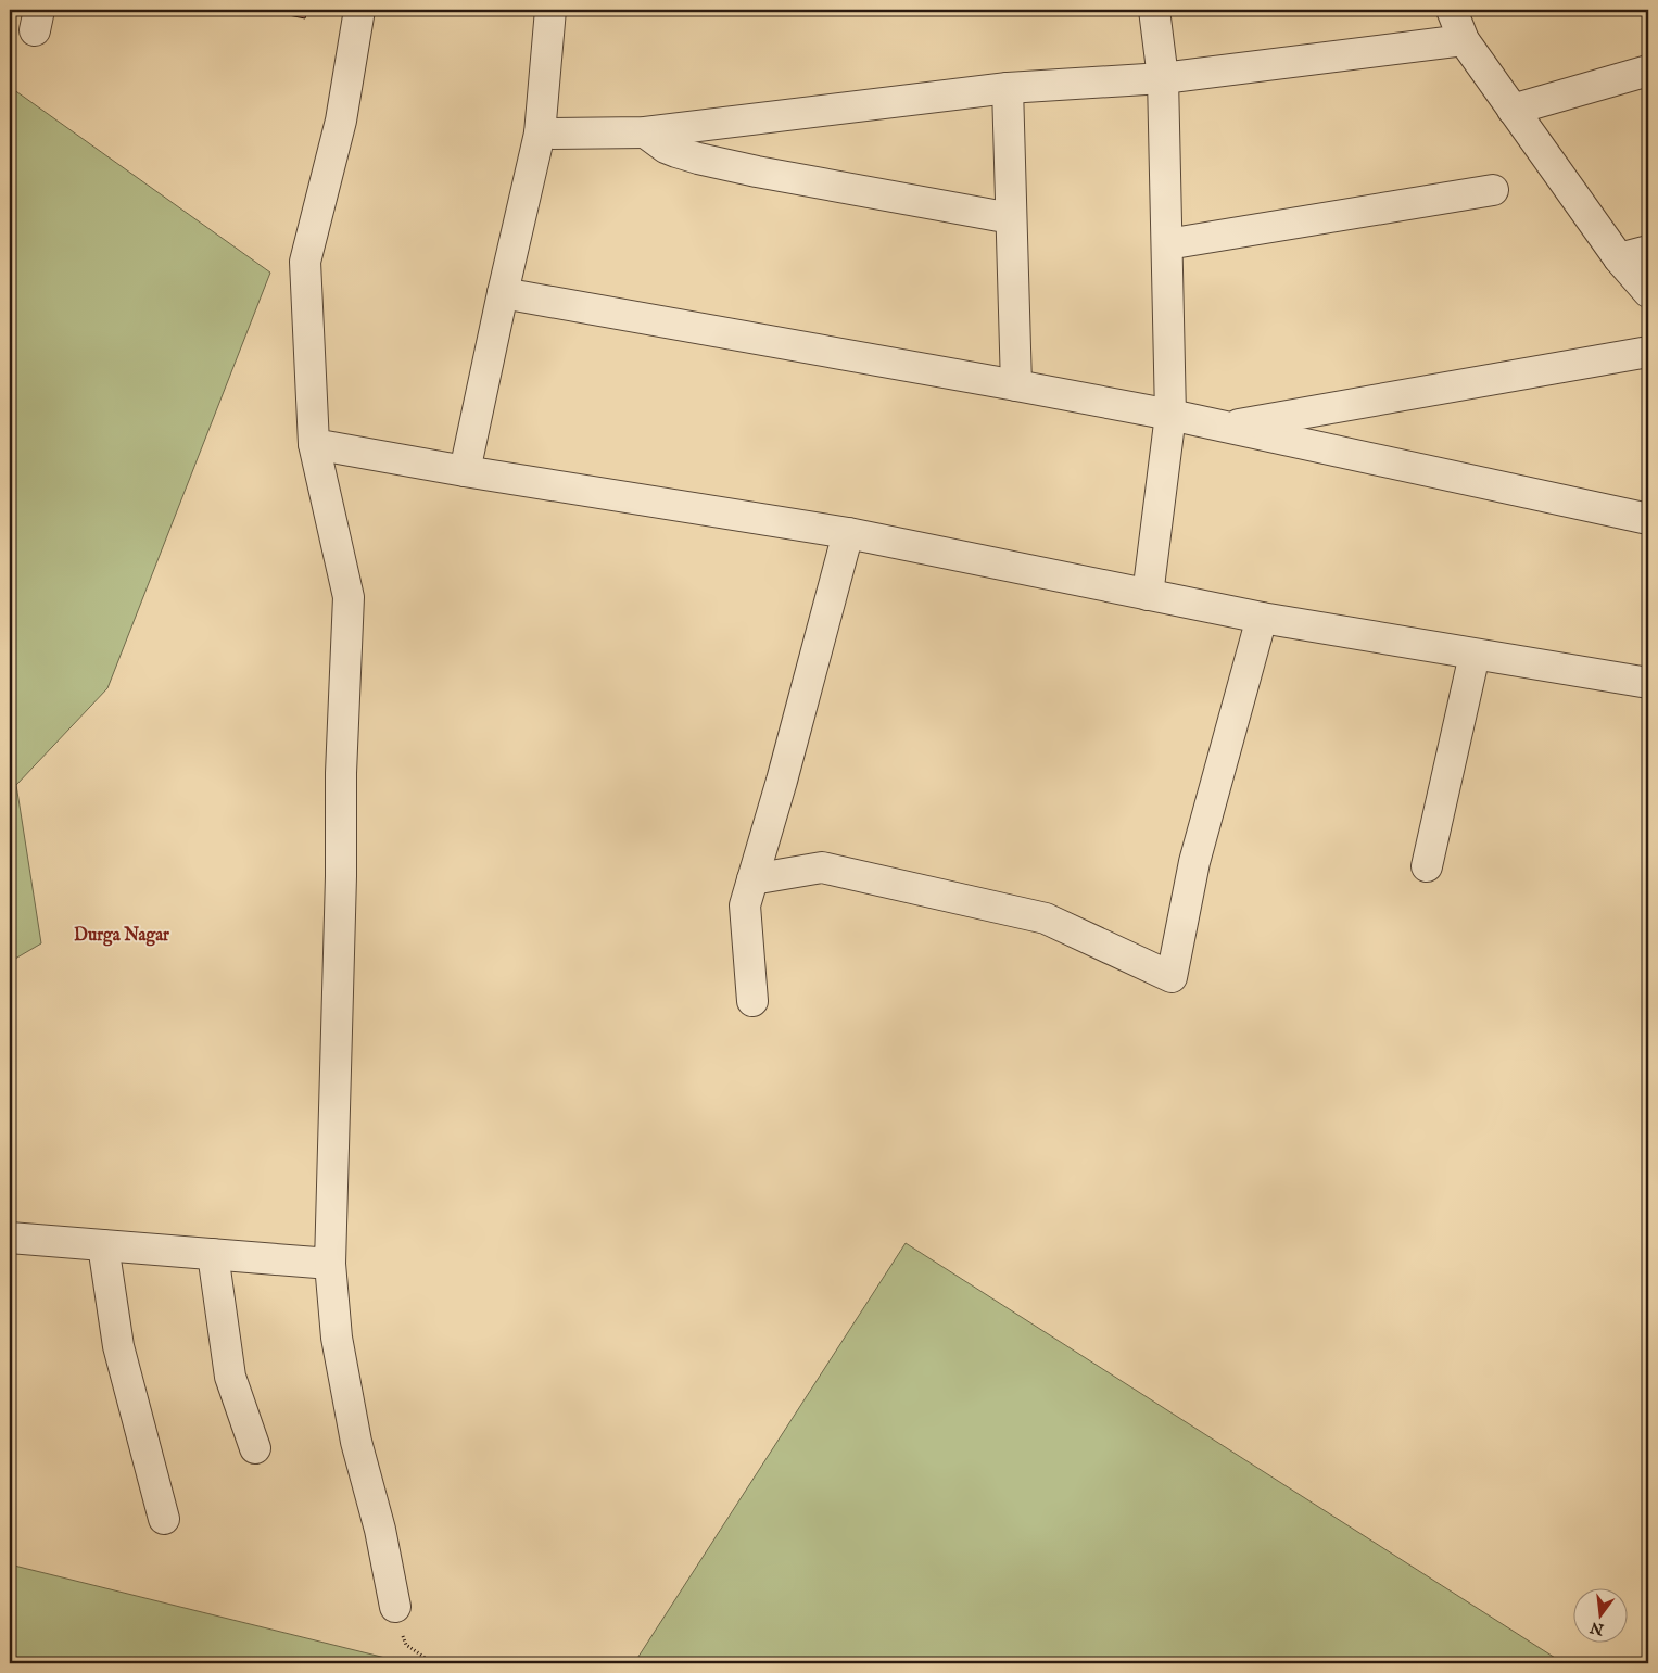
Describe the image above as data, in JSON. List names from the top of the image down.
{
  "districts": ["Durga Nagar"],
  "north": "bottom"
}
